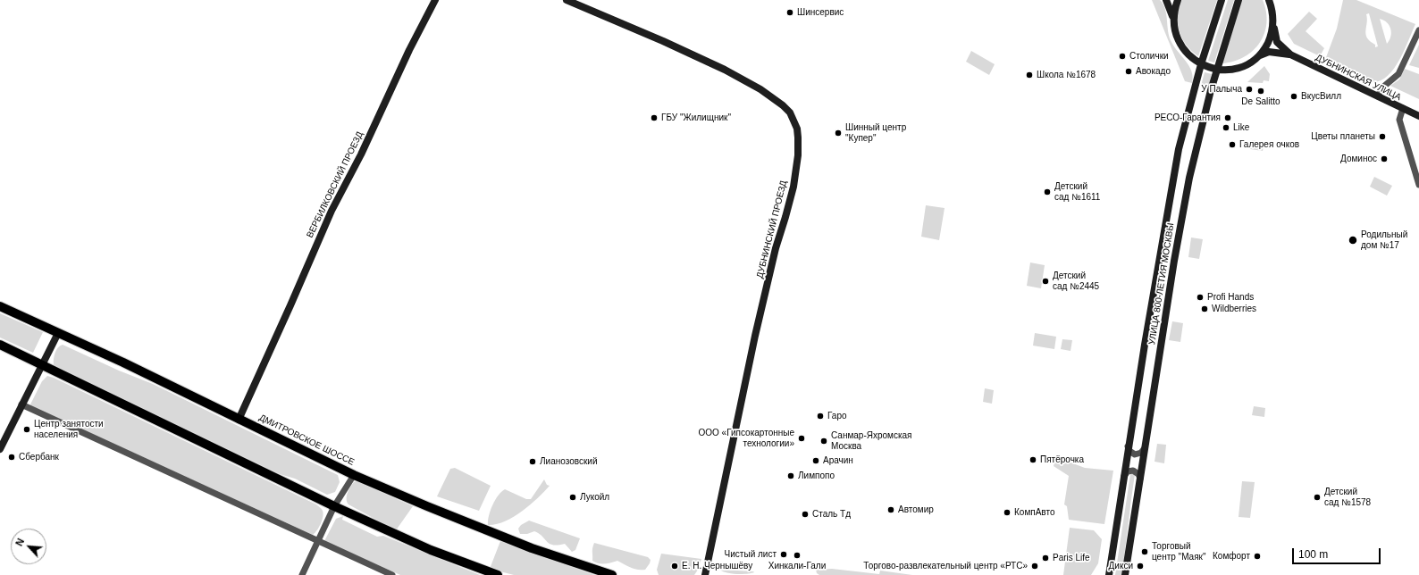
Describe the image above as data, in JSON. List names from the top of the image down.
{
  "streets": {
    "main road": [
      "ДУБНИНСКАЯ УЛИЦА",
      "ВЕРБИЛКОВСКИЙ ПРОЕЗД",
      "ДУБНИНСКИЙ ПРОЕЗД",
      "УЛИЦА 800-ЛЕТИЯ МОСКВЫ",
      "ДМИТРОВСКОЕ ШОССЕ"
    ]
  },
  "crossings": [
    ["ВЕРБИЛКОВСКИЙ ПРОЕЗД", "ДМИТРОВСКОЕ ШОССЕ"]
  ],
  "places": [
    "Шинсервис",
    "Столички",
    "Авокадо",
    "Школа №1678",
    "У Палыча",
    "De Salitto",
    "ВкусВилл",
    "ГБУ \"Жилищник\"",
    "РЕСО-Гарантия",
    "Like",
    "Шинный центр \"Купер\"",
    "Цветы планеты",
    "Галерея очков",
    "Доминос",
    "Детский сад №1611",
    "Родильный дом №17",
    "Детский сад №2445",
    "Profi Hands",
    "Wildberries",
    "Гаро",
    "Центр занятости населения",
    "ООО «Гипсокартонные технологии»",
    "Санмар-Яхромская Москва",
    "Сбербанк",
    "Пятёрочка",
    "Арачин",
    "Лианозовский",
    "Лимпопо",
    "Лукойл",
    "Детский сад №1578",
    "Автомир",
    "КомпАвто",
    "Сталь Тд",
    "Торговый центр \"Маяк\"",
    "Чистый лист",
    "Хинкали-Гали",
    "Комфорт",
    "Paris Life",
    "Е. Н. Чернышёву",
    "Торгово-развлекательный центр «РТС»",
    "Дикси"
  ],
  "scale_bar": "100 m",
  "north": "top left"
}
